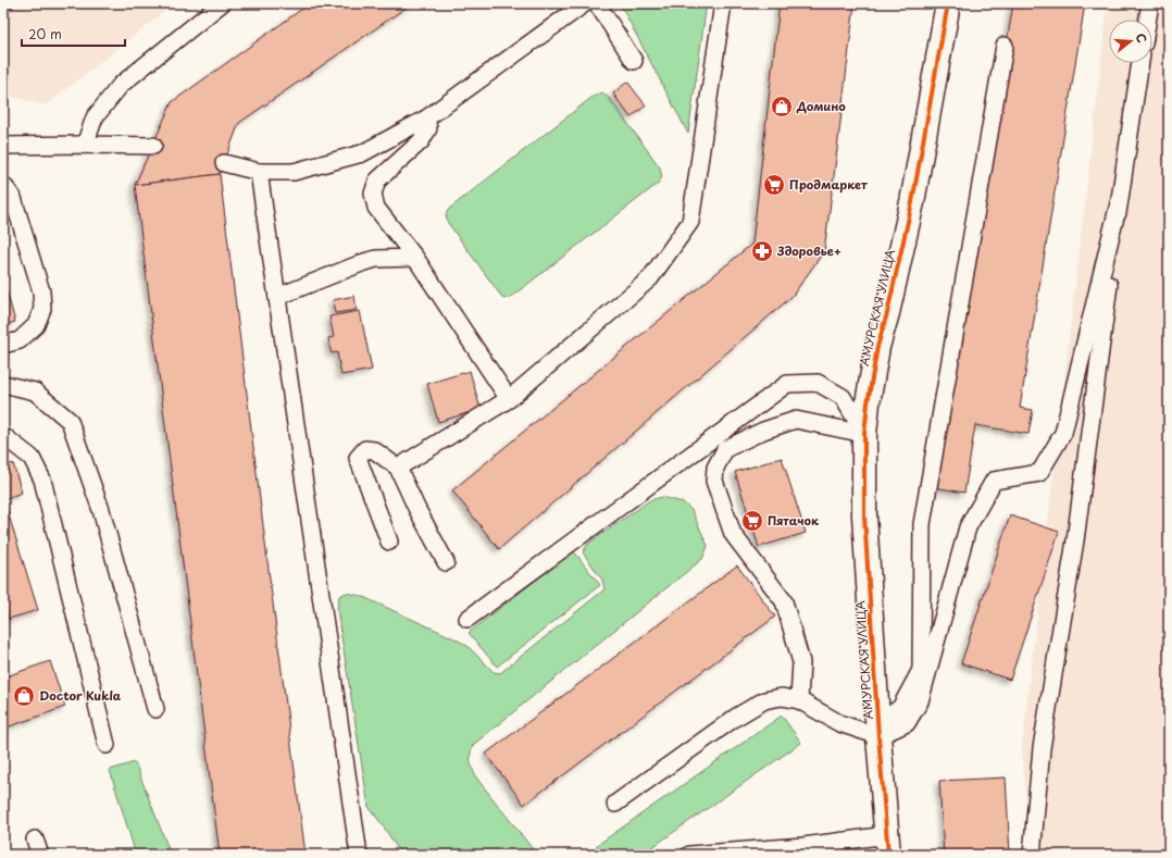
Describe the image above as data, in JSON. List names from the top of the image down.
{
  "streets": {
    "street": ["АМУРСКАЯ УЛИЦА"]
  },
  "places": {
    "shop": ["Домино", "Doctor Kukla"],
    "supermarket": ["Продмаркет", "Пятачок"],
    "pharmacy": ["Здоровье+"]
  },
  "scale_bar": "20 m",
  "north": "right"
}
